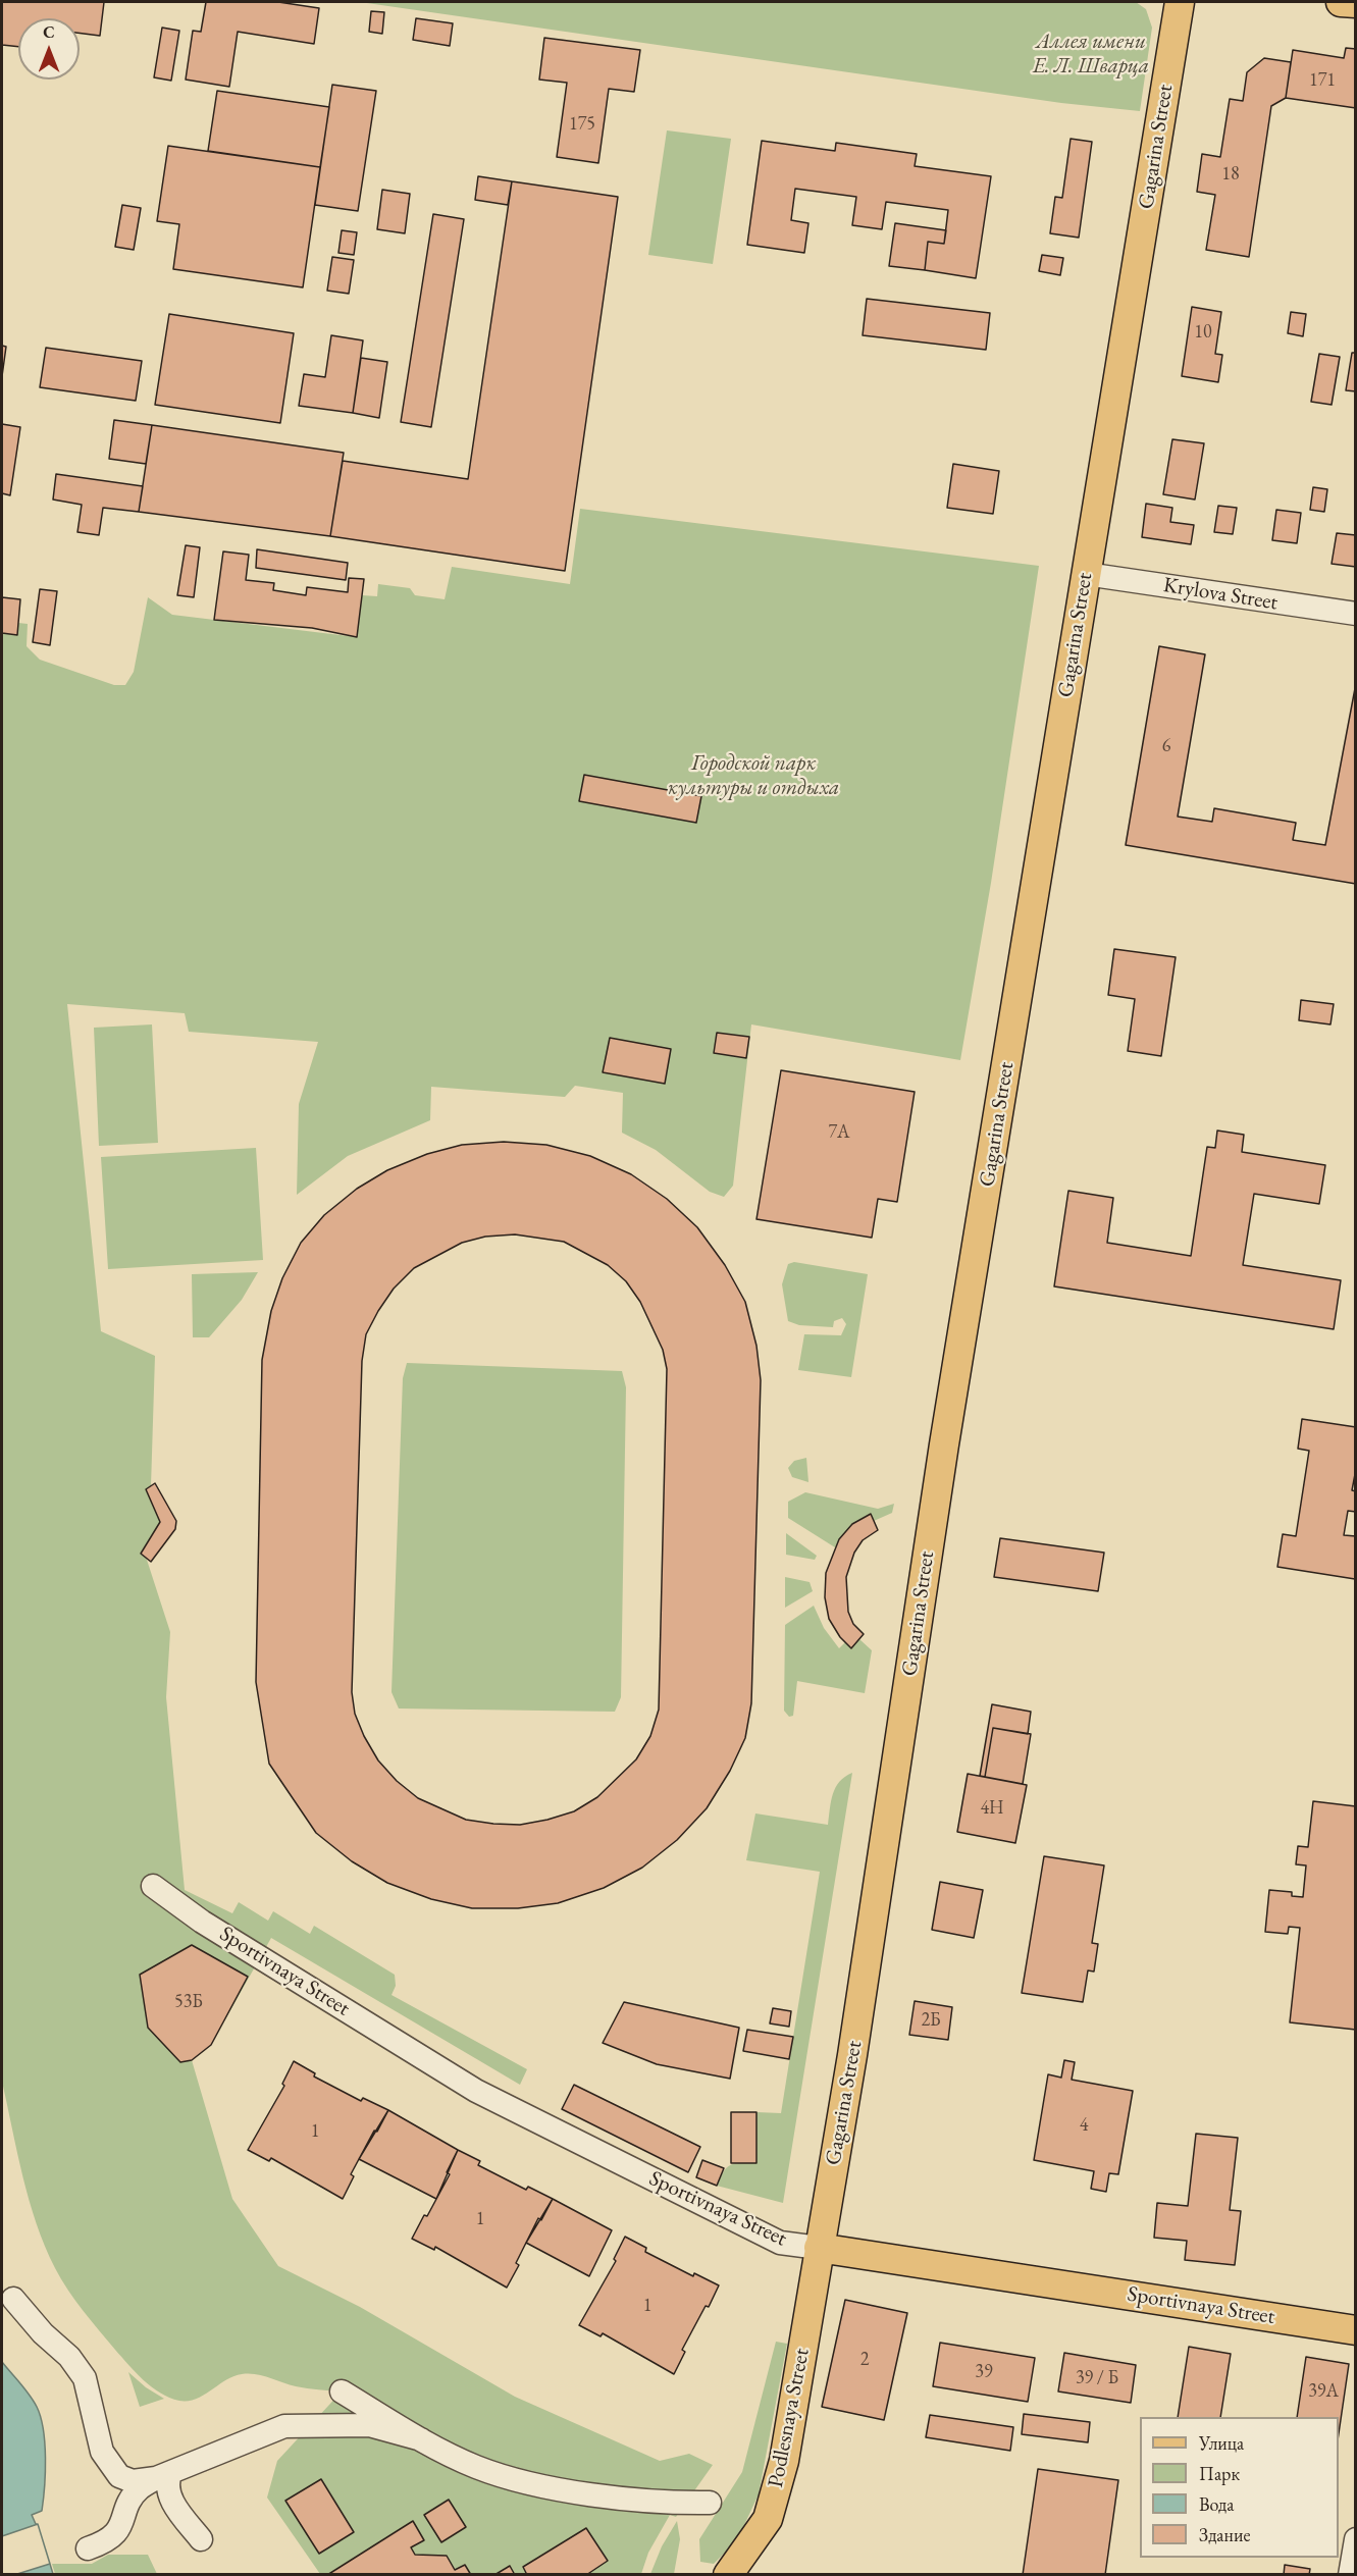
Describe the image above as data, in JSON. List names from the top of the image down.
{
  "streets": {
    "main road": ["Gagarina Street", "Sportivnaya Street", "Podlesnaya Street"],
    "street": ["Krylova Street"]
  },
  "crossings": [
    ["Gagarina Street", "Krylova Street"],
    ["Gagarina Street", "Sportivnaya Street"],
    ["Gagarina Street", "Podlesnaya Street"],
    ["Sportivnaya Street", "Podlesnaya Street"]
  ],
  "parks": ["Аллея имени Е. Л. Шварца", "Городской парк культуры и отдыха"],
  "house_numbers": [
    "171",
    "175",
    "18",
    "10",
    "6",
    "7А",
    "4Н",
    "53Б",
    "2Б",
    "4",
    "1",
    "1",
    "1",
    "2",
    "39",
    "39 / Б",
    "39А"
  ],
  "legend": [
    "Улица",
    "Парк",
    "Вода",
    "Здание"
  ],
  "north": "top"
}
